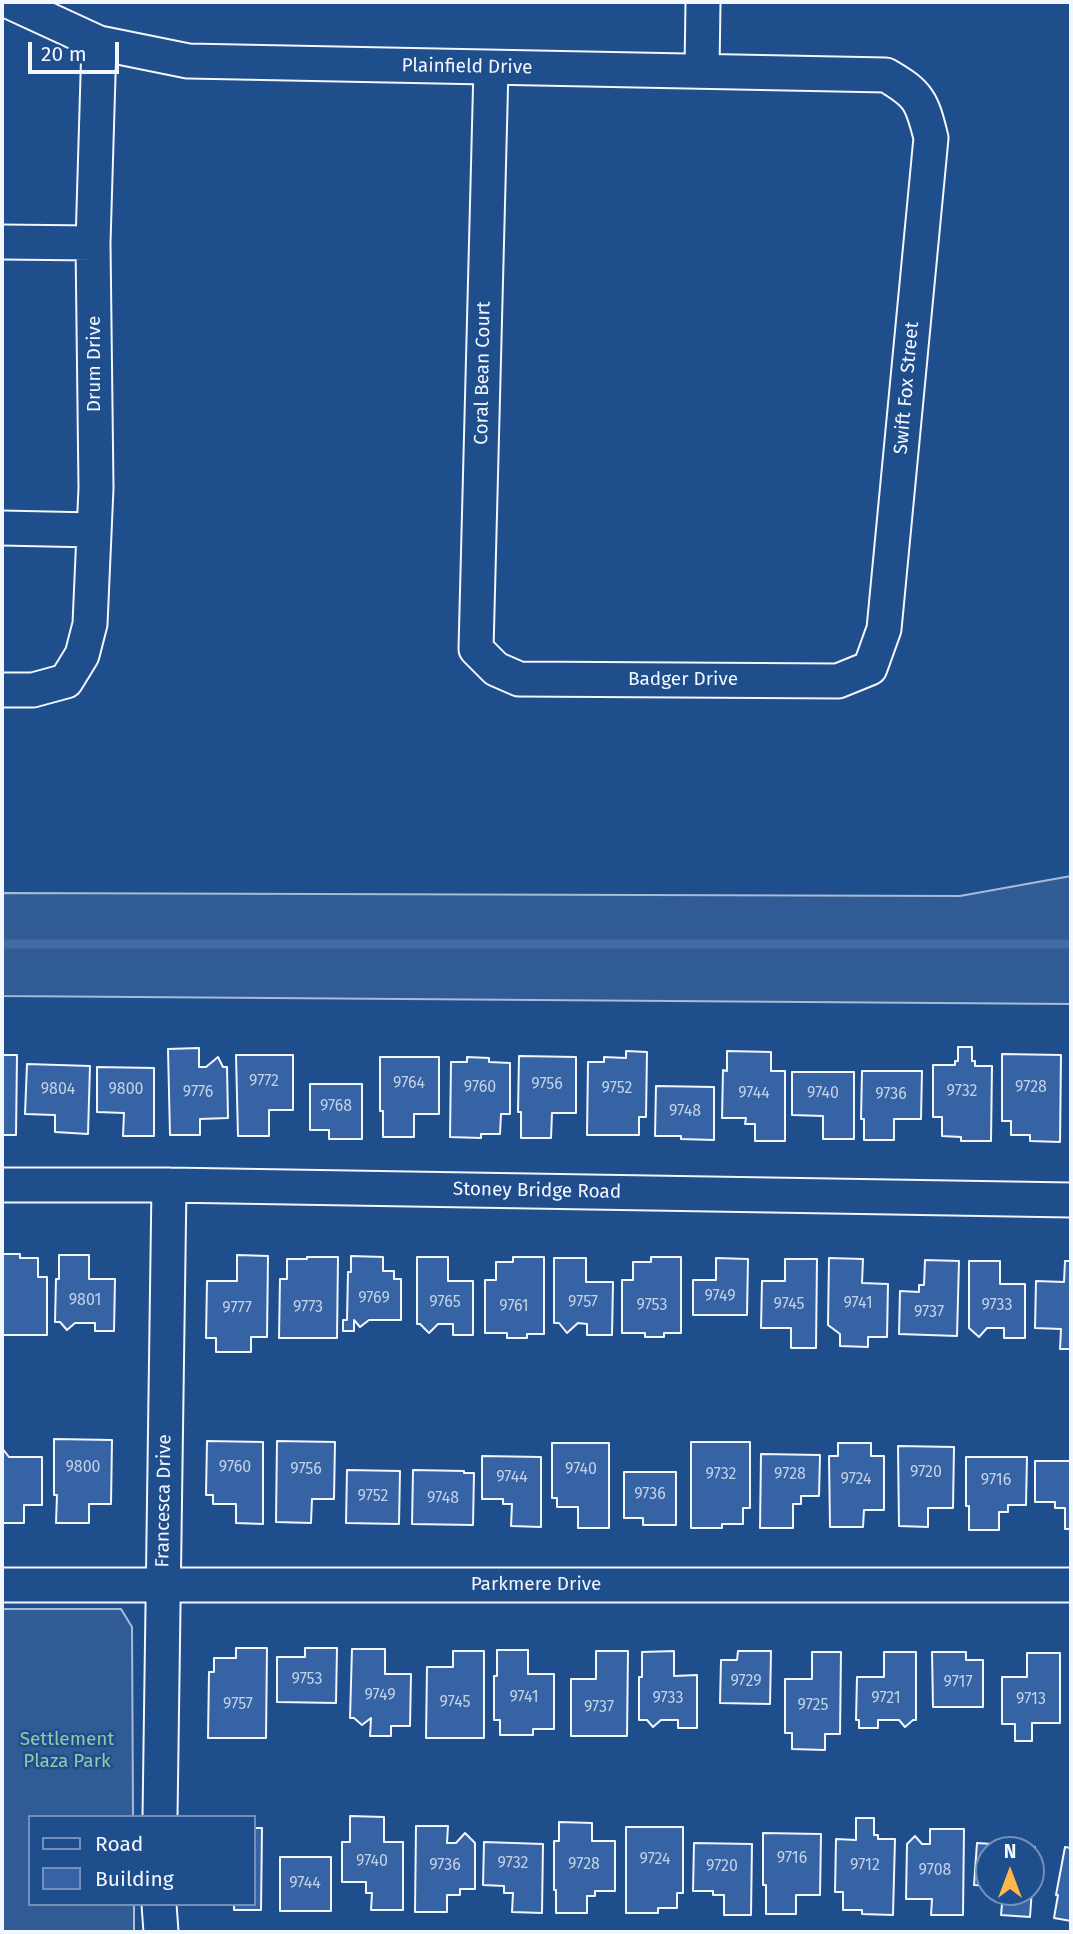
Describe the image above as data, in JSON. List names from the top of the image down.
{
  "streets": {
    "street": [
      "Plainfield Drive",
      "Drum Drive",
      "Coral Bean Court",
      "Swift Fox Street",
      "Badger Drive",
      "Stoney Bridge Road",
      "Francesca Drive",
      "Parkmere Drive"
    ]
  },
  "crossings": [
    ["Plainfield Drive", "Drum Drive"],
    ["Plainfield Drive", "Coral Bean Court"],
    ["Plainfield Drive", "Swift Fox Street"],
    ["Coral Bean Court", "Badger Drive"],
    ["Swift Fox Street", "Badger Drive"],
    ["Stoney Bridge Road", "Francesca Drive"],
    ["Francesca Drive", "Parkmere Drive"]
  ],
  "parks": ["Settlement Plaza Park"],
  "house_numbers": [
    "9772",
    "9764",
    "9756",
    "9760",
    "9728",
    "9752",
    "9804",
    "9800",
    "9732",
    "9776",
    "9744",
    "9740",
    "9736",
    "9768",
    "9748",
    "9749",
    "9769",
    "9801",
    "9765",
    "9757",
    "9741",
    "9745",
    "9753",
    "9733",
    "9761",
    "9773",
    "9777",
    "9737",
    "9800",
    "9760",
    "9756",
    "9740",
    "9720",
    "9732",
    "9728",
    "9744",
    "9724",
    "9716",
    "9736",
    "9752",
    "9748",
    "9753",
    "9729",
    "9717",
    "9749",
    "9741",
    "9733",
    "9721",
    "9713",
    "9745",
    "9757",
    "9725",
    "9737",
    "9716",
    "9724",
    "9740",
    "9732",
    "9728",
    "9736",
    "9712",
    "9720",
    "9708",
    "9744"
  ],
  "legend": ["Road", "Building"],
  "scale_bar": "20 m",
  "north": "top"
}
